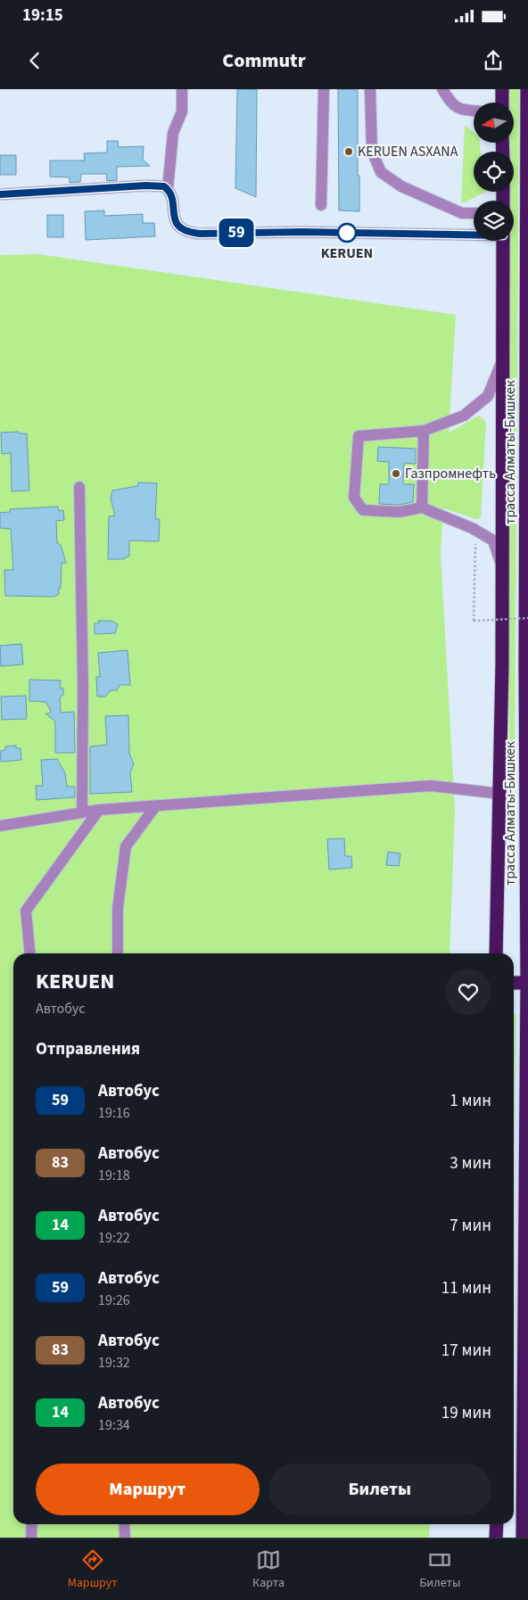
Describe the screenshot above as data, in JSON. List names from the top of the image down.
{
  "streets": {
    "highway": ["трасса Алматы-Бишкек"]
  },
  "places": ["KERUEN ASXANA", "KERUEN", "Газпромнефть"],
  "lines": ["bus line 59"],
  "north": "left",
  "page": {
    "status": "19:15",
    "header": "Commutr",
    "on_map": "59",
    "heading": [
      ["KERUEN", "Автобус"],
      "Отправления"
    ],
    "list": [
      {
        "mark": "59",
        "name": "Автобус",
        "note": "19:16",
        "value": "1 мин"
      },
      {
        "mark": "83",
        "name": "Автобус",
        "note": "19:18",
        "value": "3 мин"
      },
      {
        "mark": "14",
        "name": "Автобус",
        "note": "19:22",
        "value": "7 мин"
      },
      {
        "mark": "59",
        "name": "Автобус",
        "note": "19:26",
        "value": "11 мин"
      },
      {
        "mark": "83",
        "name": "Автобус",
        "note": "19:32",
        "value": "17 мин"
      },
      {
        "mark": "14",
        "name": "Автобус",
        "note": "19:34",
        "value": "19 мин"
      }
    ],
    "buttons": ["Маршрут", "Билеты"],
    "tabs": ["Маршрут", "Карта", "Билеты"]
  }
}
